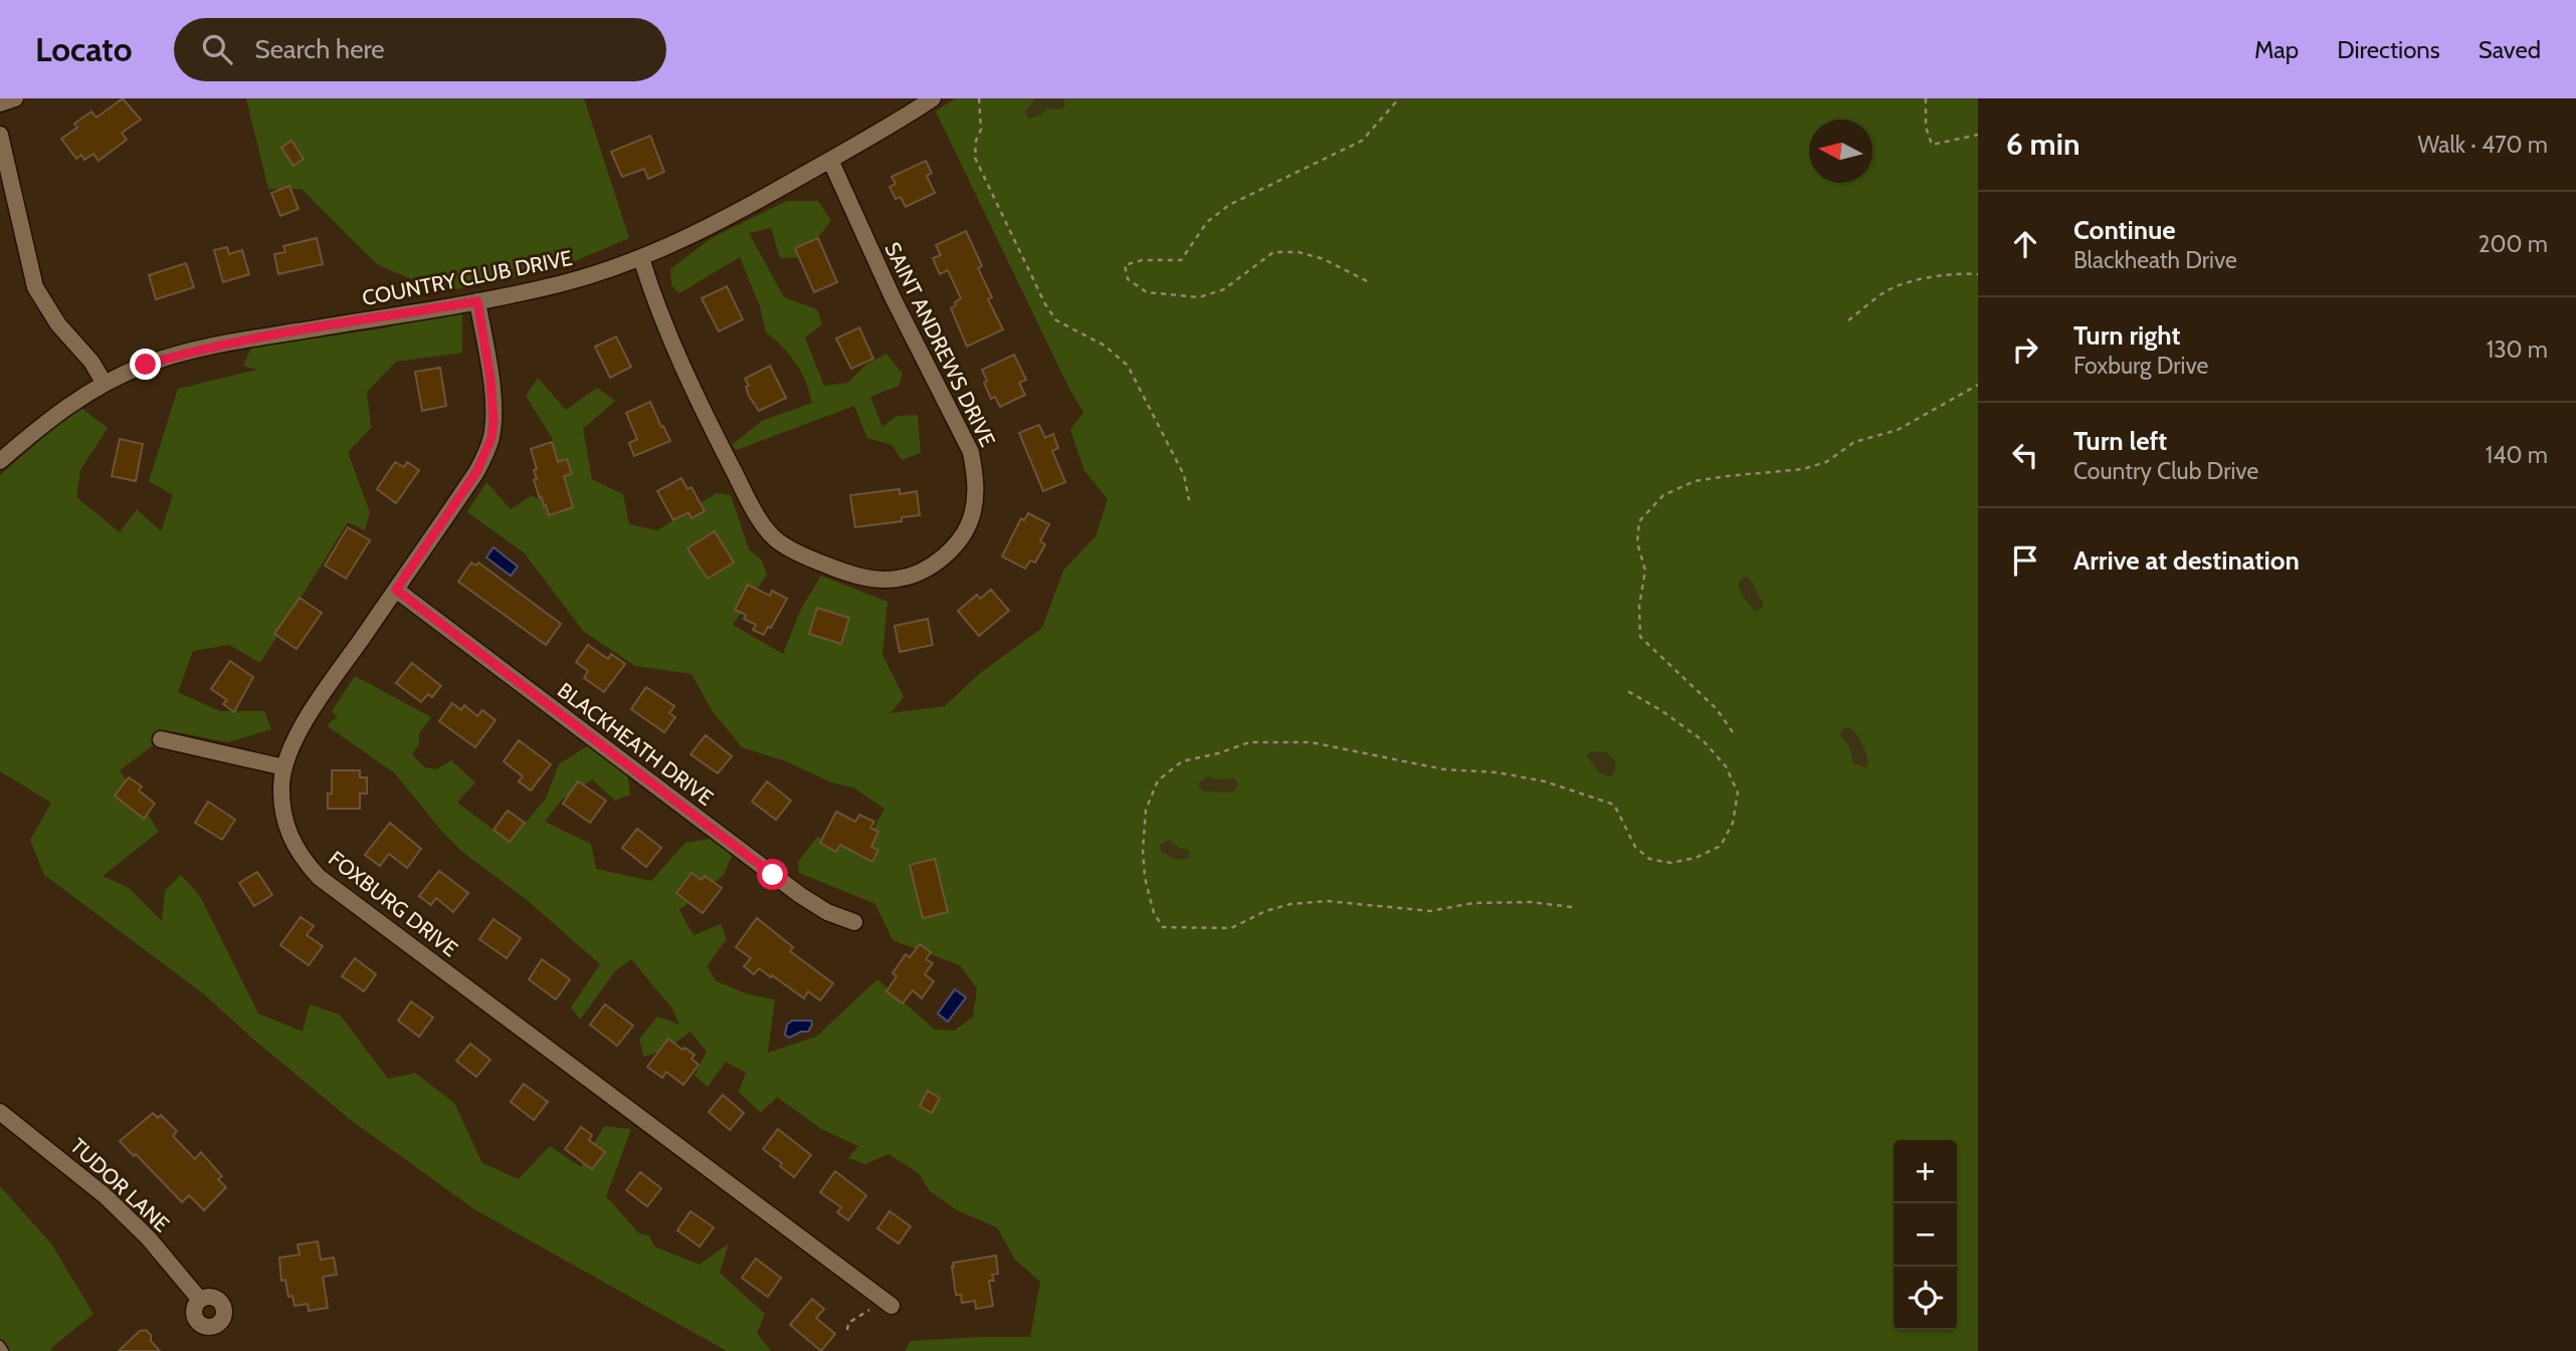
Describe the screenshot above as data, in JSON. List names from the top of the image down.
{
  "streets": {
    "street": [
      "COUNTRY CLUB DRIVE",
      "SAINT ANDREWS DRIVE",
      "BLACKHEATH DRIVE",
      "FOXBURG DRIVE",
      "TUDOR LANE"
    ]
  },
  "crossings": [
    ["COUNTRY CLUB DRIVE", "SAINT ANDREWS DRIVE"],
    ["COUNTRY CLUB DRIVE", "FOXBURG DRIVE"],
    ["BLACKHEATH DRIVE", "FOXBURG DRIVE"]
  ],
  "north": "left",
  "page": {
    "header": "Locato",
    "search": "Search here",
    "nav": ["Map", "Directions", "Saved"],
    "heading": ["6 min", "Walk · 470 m"],
    "list": [
      ["Continue", "Blackheath Drive", "200 m"],
      ["Turn right", "Foxburg Drive", "130 m"],
      ["Turn left", "Country Club Drive", "140 m"],
      "Arrive at destination"
    ],
    "map_buttons": ["+", "−"]
  }
}
